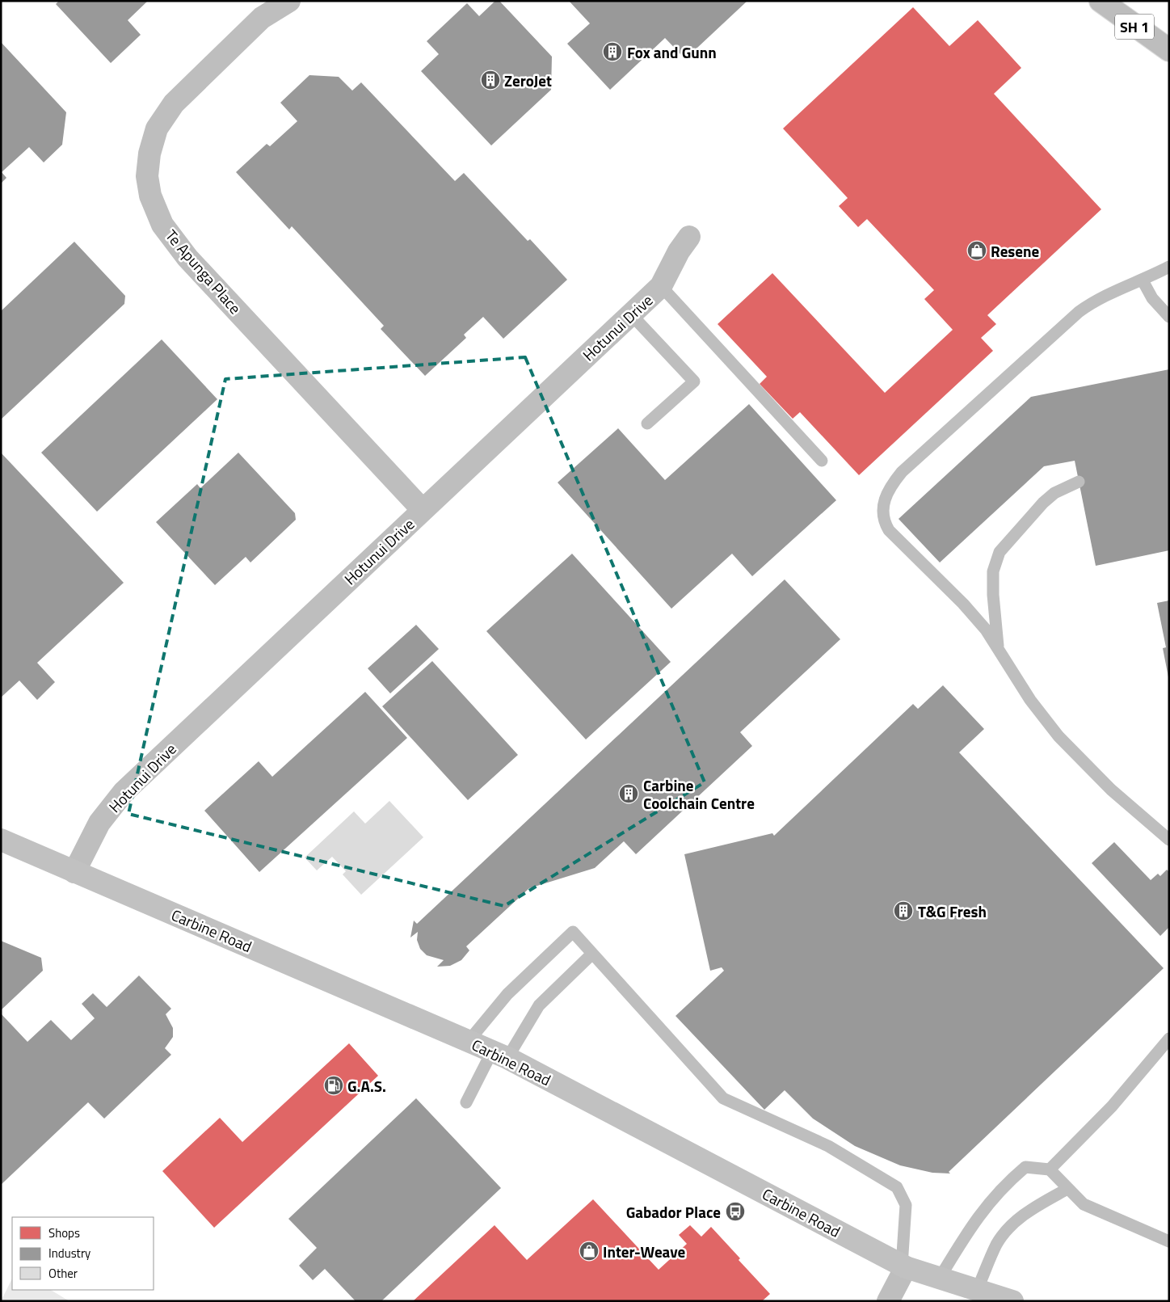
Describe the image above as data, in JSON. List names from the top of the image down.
{
  "streets": {
    "highway": ["SH 1"],
    "main road": ["Carbine Road"],
    "street": ["Te Apunga Place", "Hotunui Drive"]
  },
  "crossings": [
    ["Te Apunga Place", "Hotunui Drive"],
    ["Hotunui Drive", "Carbine Road"]
  ],
  "places": {
    "building": [
      "Fox and Gunn",
      "ZeroJet",
      "Carbine Coolchain Centre",
      "T&G Fresh"
    ],
    "shop": ["Resene", "Inter-Weave"],
    "fuel station": ["G.A.S."],
    "bus stop": ["Gabador Place"]
  },
  "legend": ["Shops", "Industry", "Other"]
}
